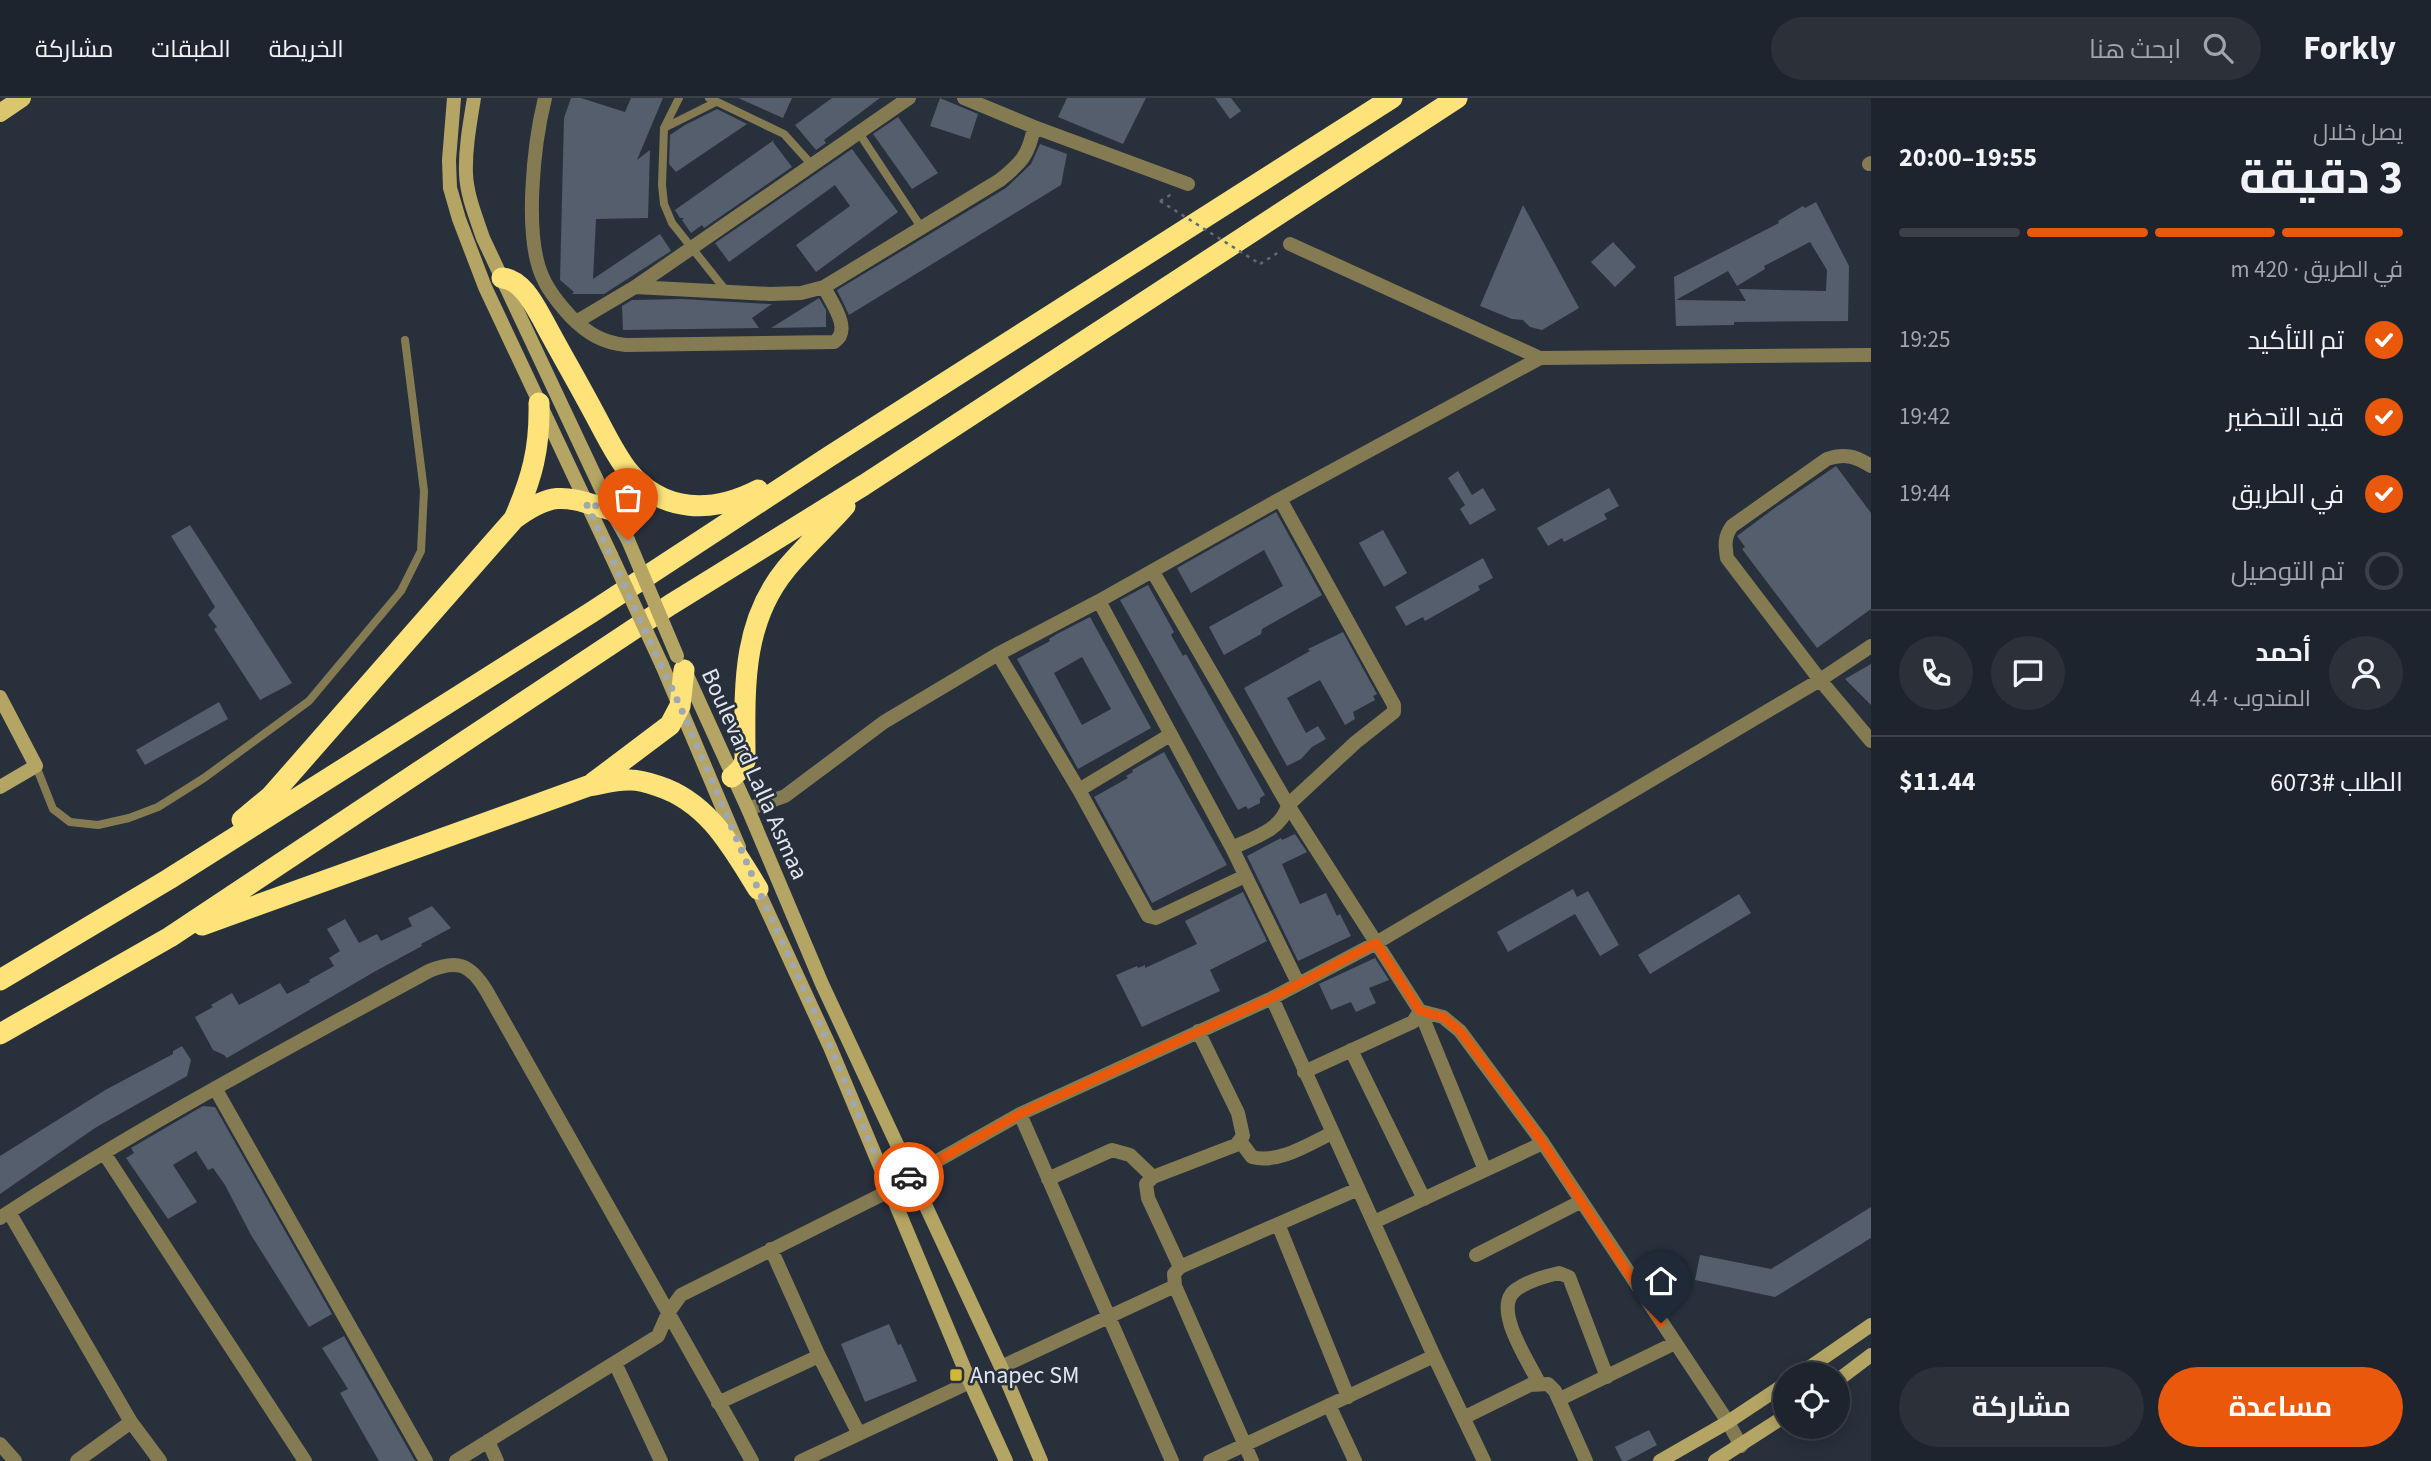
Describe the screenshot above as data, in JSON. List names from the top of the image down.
{
  "streets": {
    "main road": ["Boulevard Lalla Asmaa"]
  },
  "places": {
    "transit": ["Anapec SM"]
  },
  "page": {
    "header": "Forkly",
    "search": "ابحث هنا",
    "nav": ["الخريطة", "الطبقات", "مشاركة"],
    "heading": ["3 دقيقة", "يصل خلال", "19:55–20:00"],
    "panel": [
      "أحمد",
      "المندوب · 4.4",
      "الطلب #6073",
      "$11.44"
    ],
    "bar": "في الطريق · 420 m",
    "list": [
      ["تم التأكيد", "19:25"],
      ["قيد التحضير", "19:42"],
      ["في الطريق", "19:44"],
      "تم التوصيل"
    ],
    "buttons": ["مساعدة", "مشاركة"]
  }
}
